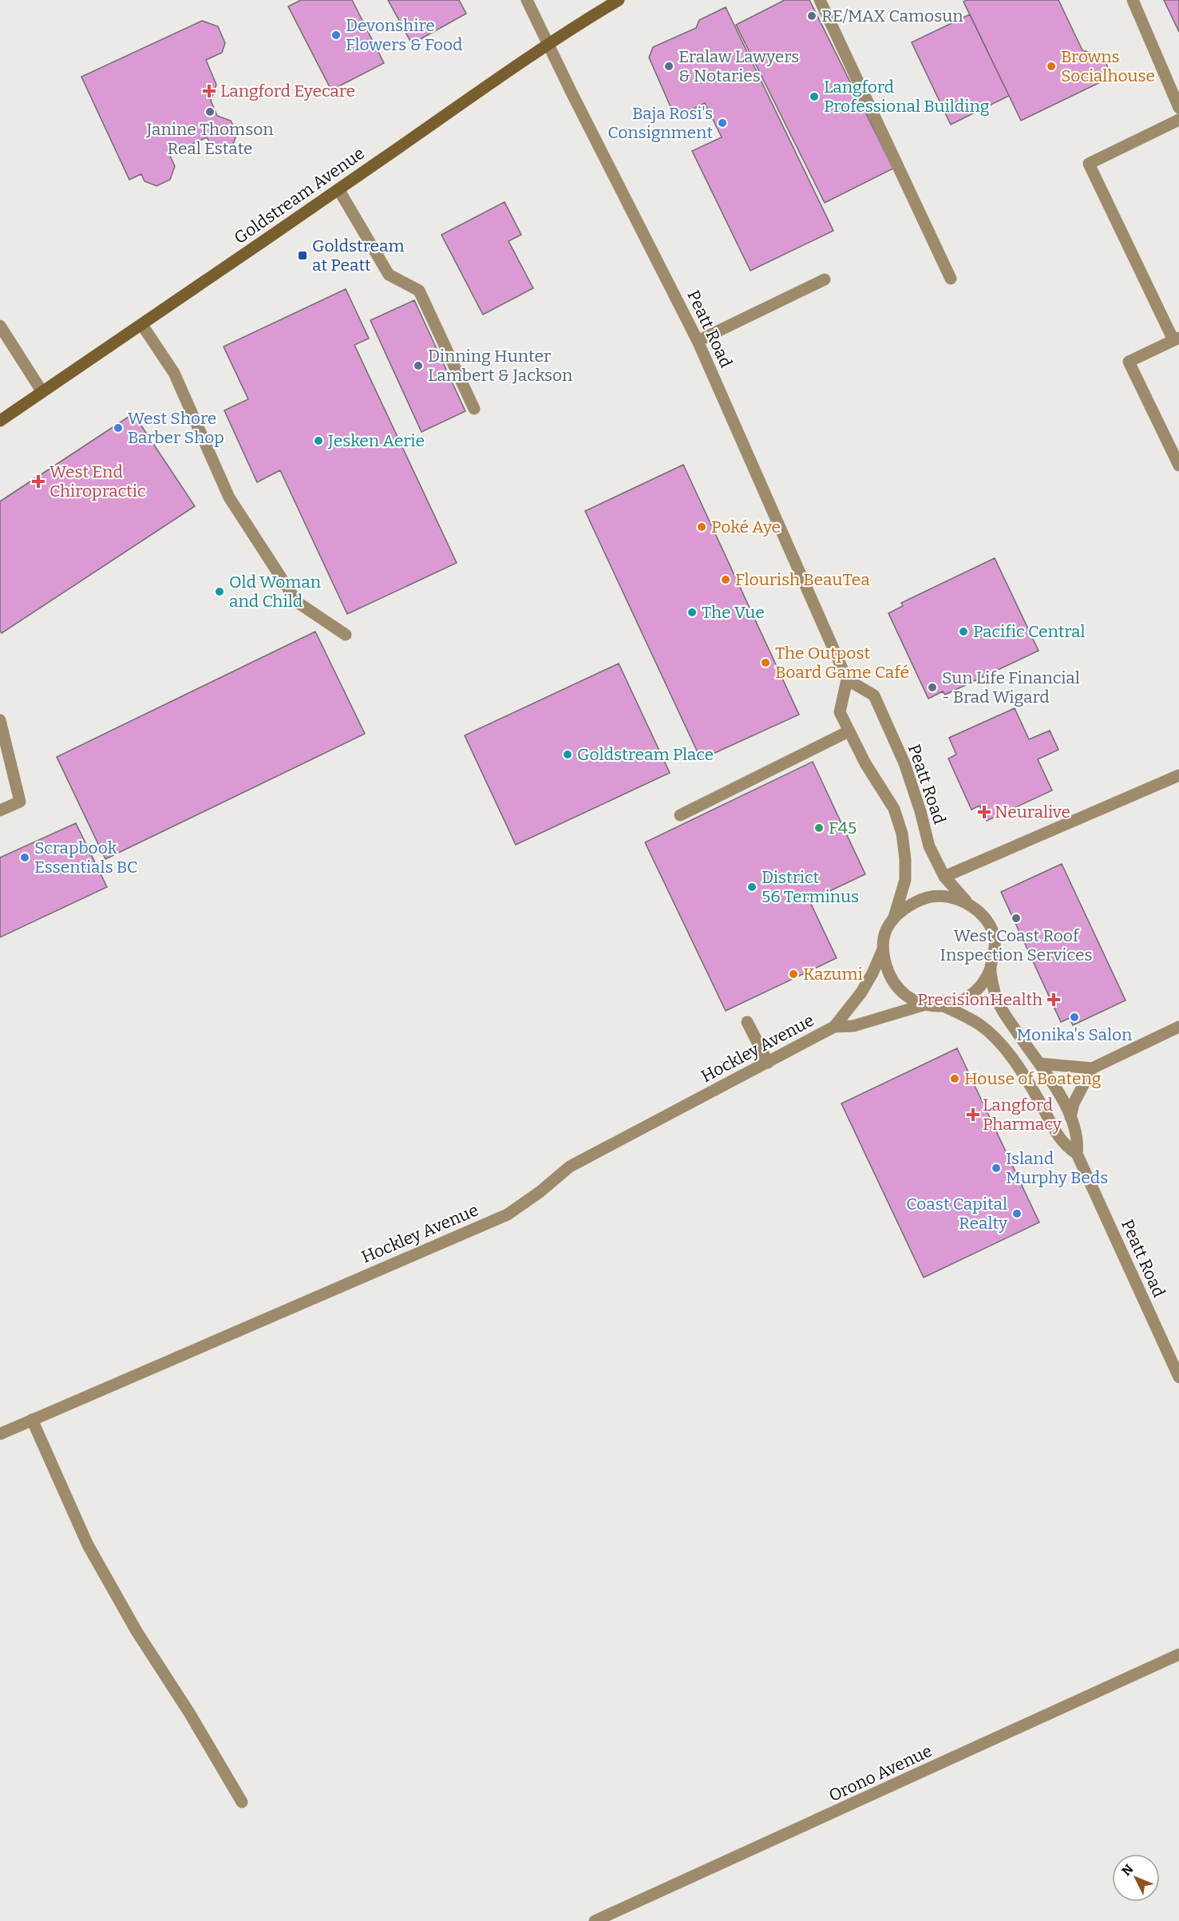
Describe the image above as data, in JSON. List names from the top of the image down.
{
  "streets": {
    "main road": ["Goldstream Avenue"],
    "street": ["Peatt Road", "Hockley Avenue", "Orono Avenue"]
  },
  "crossings": [
    ["Goldstream Avenue", "Peatt Road"],
    ["Peatt Road", "Hockley Avenue"]
  ],
  "places": {
    "other": [
      "RE/MAX Camosun",
      "Devonshire Flowers & Food",
      "Eralaw Lawyers & Notaries",
      "Browns Socialhouse",
      "Langford Professional Building",
      "Janine Thomson Real Estate",
      "Baja Rosi's Consignment",
      "Dinning Hunter Lambert & Jackson",
      "West Shore Barber Shop",
      "Jesken Aerie",
      "Poké Aye",
      "Flourish BeauTea",
      "Old Woman and Child",
      "The Vue",
      "Pacific Central",
      "The Outpost Board Game Café",
      "Sun Life Financial - Brad Wigard",
      "Goldstream Place",
      "F45",
      "Scrapbook Essentials BC",
      "District 56 Terminus",
      "West Coast Roof Inspection Services",
      "Kazumi",
      "Monika's Salon",
      "House of Boateng",
      "Island Murphy Beds",
      "Coast Capital Realty"
    ],
    "health": [
      "Langford Eyecare",
      "West End Chiropractic",
      "Neuralive",
      "PrecisionHealth",
      "Langford Pharmacy"
    ],
    "transit": ["Goldstream at Peatt"]
  },
  "north": "top left"
}
